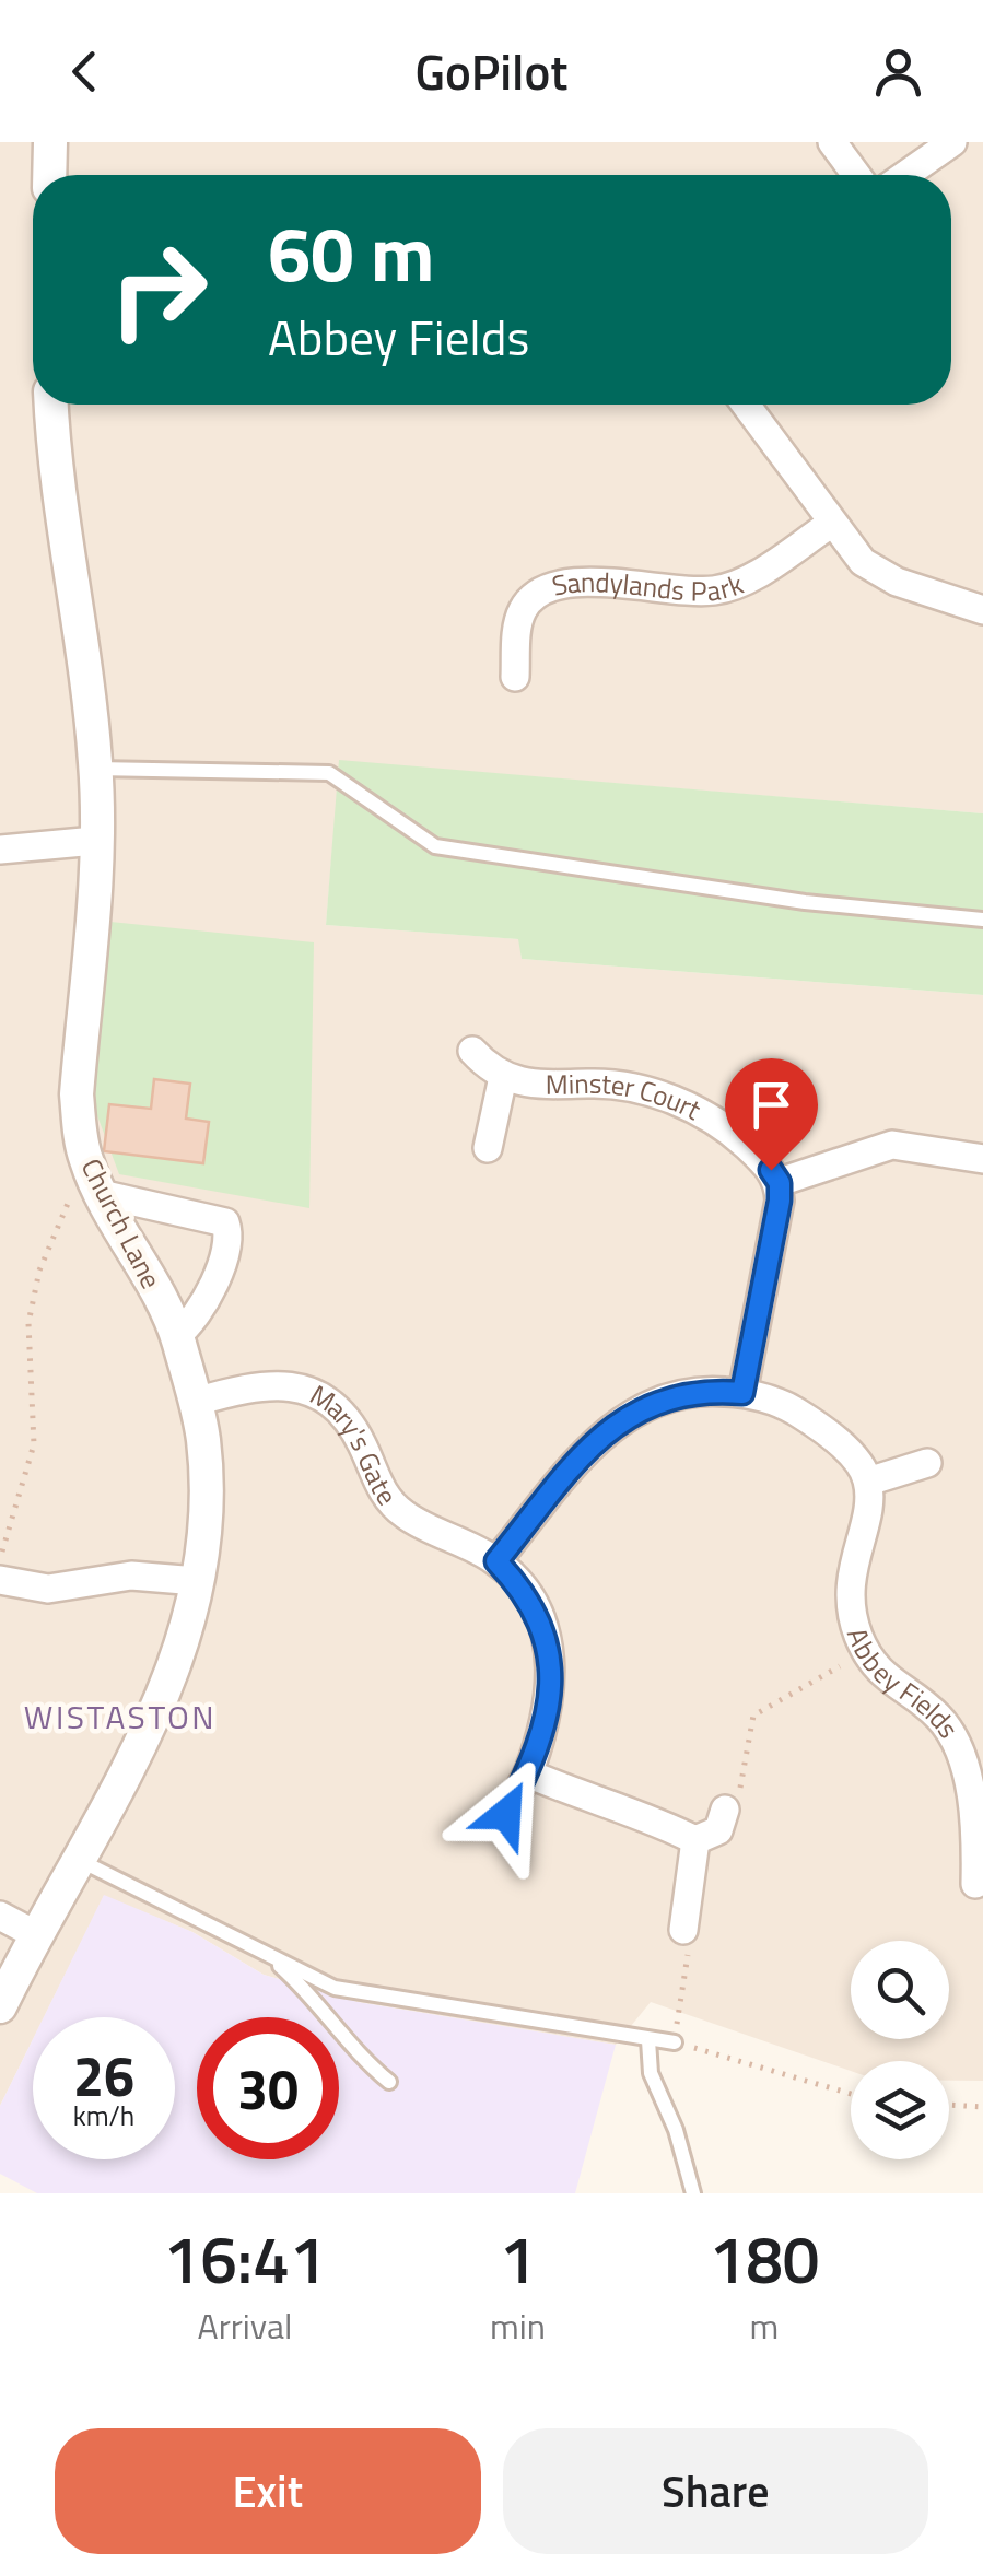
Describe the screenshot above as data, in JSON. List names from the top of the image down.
{
  "streets": {
    "street": [
      "Sandylands Park",
      "Minster Court",
      "Church Lane",
      "Mary's Gate",
      "Abbey Fields"
    ]
  },
  "crossings": [
    ["Church Lane", "Mary's Gate"]
  ],
  "districts": ["WISTASTON"],
  "page": {
    "header": "GoPilot",
    "turn": ["60 m", "Abbey Fields"],
    "speed": "26 km/h",
    "limit": "30",
    "eta": [
      "16:41",
      "Arrival",
      "1",
      "min",
      "180",
      "m"
    ],
    "buttons": ["Exit", "Share"]
  }
}
